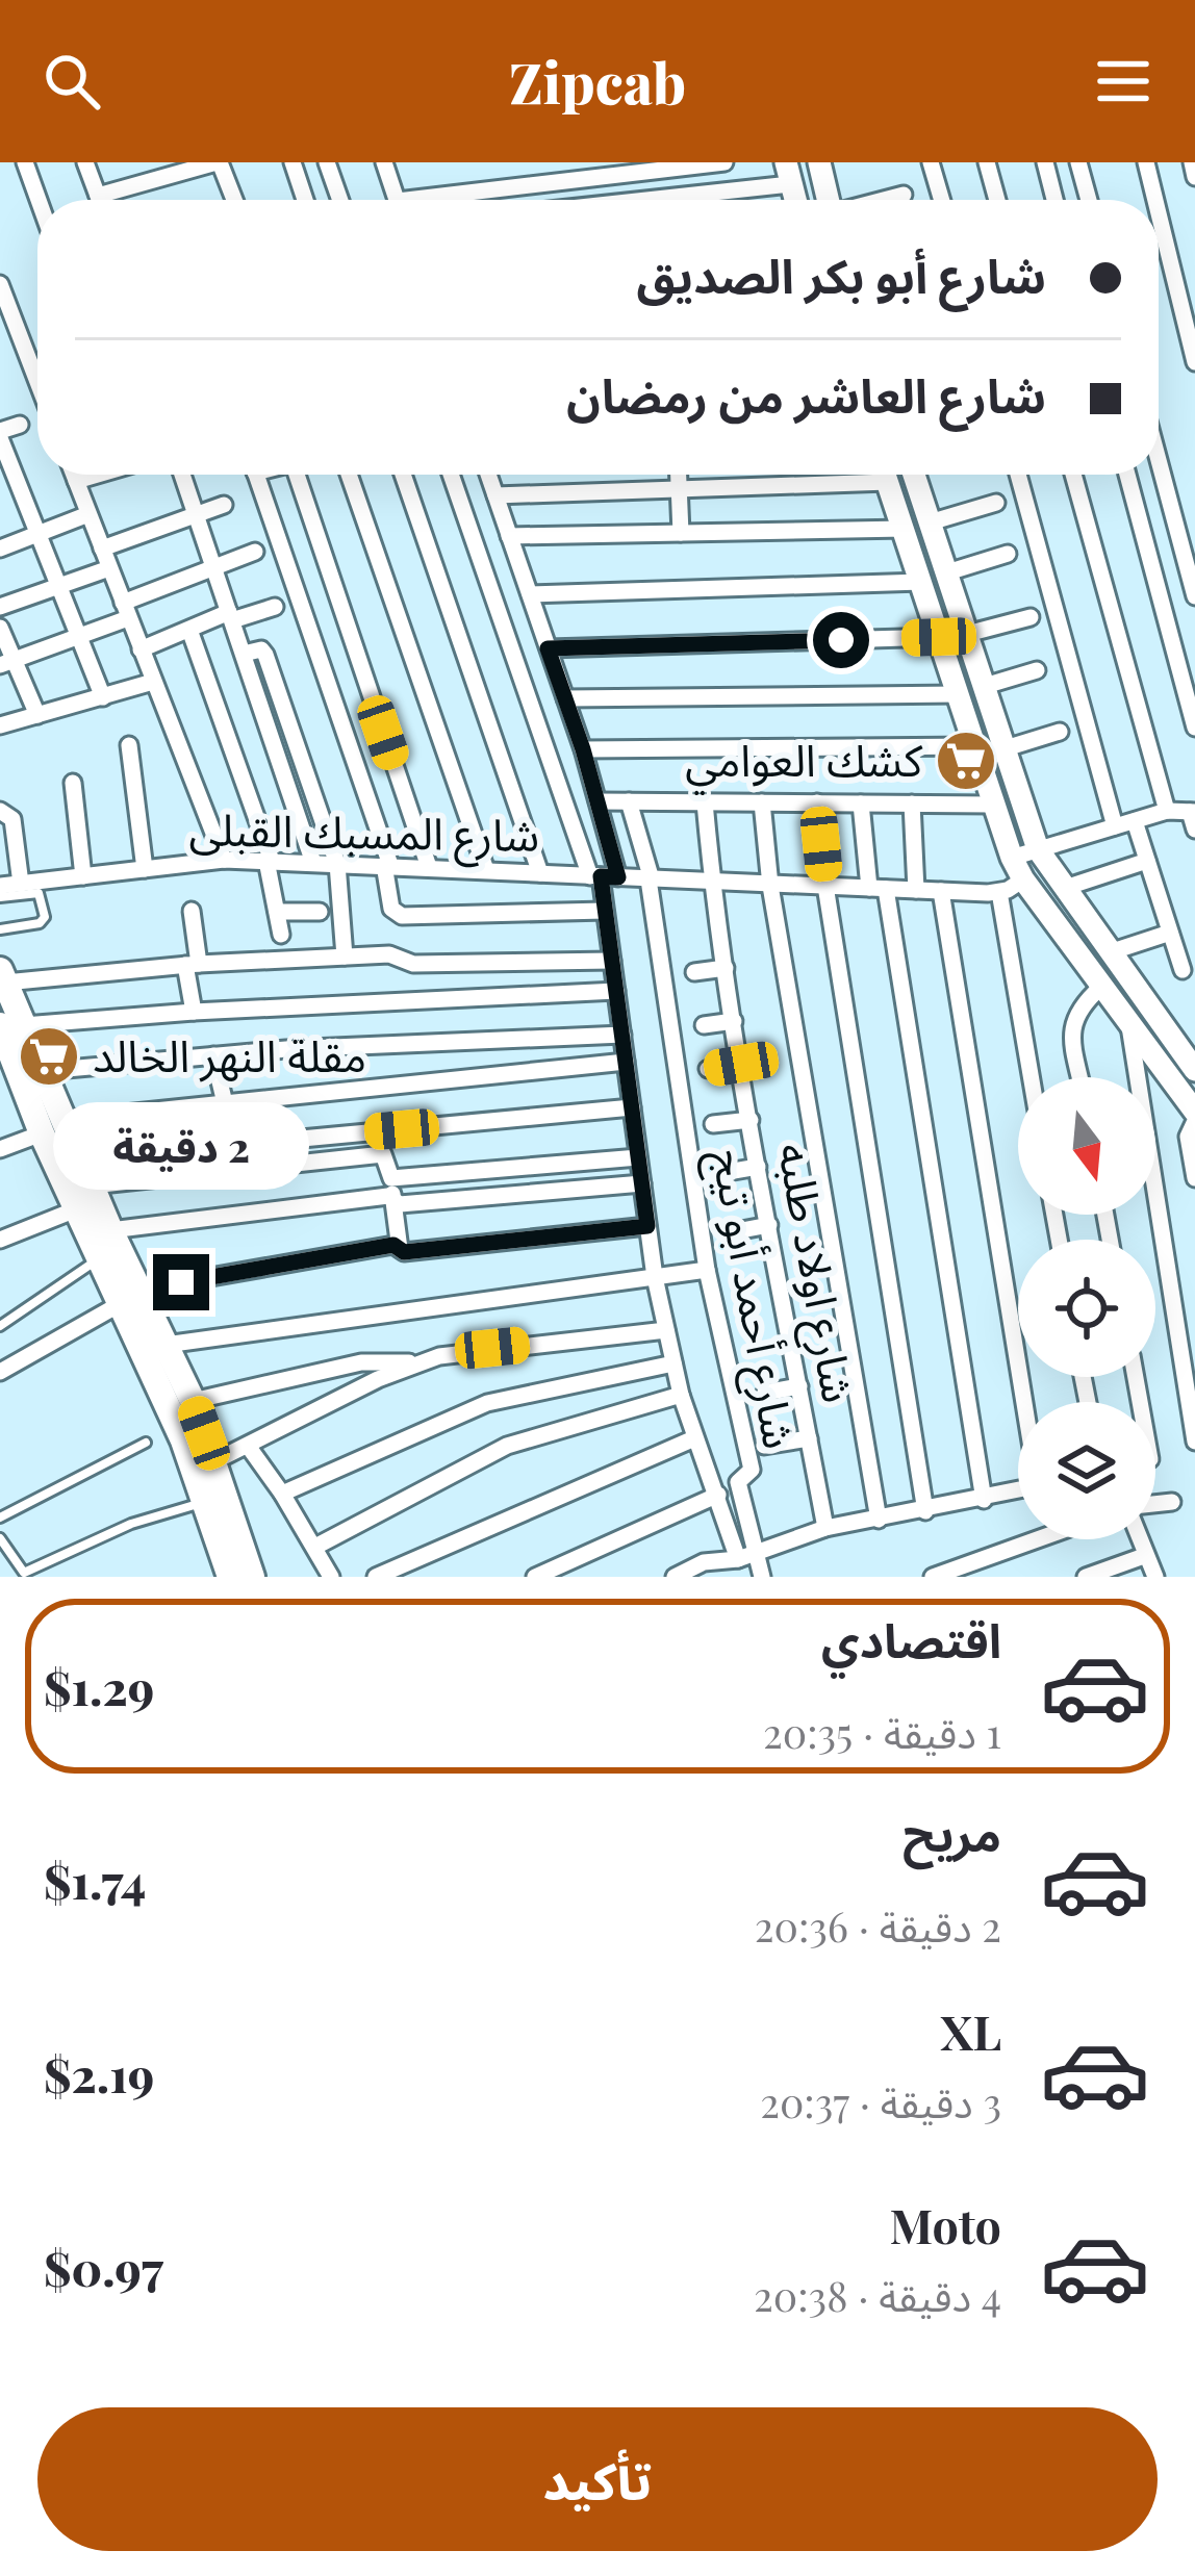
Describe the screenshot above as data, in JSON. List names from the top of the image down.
{
  "streets": {
    "street": ["شارع المسبك القبلى", "شارع اولاد طلبه", "شارع أحمد أبو تيج"]
  },
  "crossings": [
    ["شارع المسبك القبلى", "شارع اولاد طلبه"],
    ["شارع المسبك القبلى", "شارع أحمد أبو تيج"]
  ],
  "places": {
    "supermarket": ["كشك العوامي", "مقلة النهر الخالد"]
  },
  "north": "bottom",
  "page": {
    "header": "Zipcab",
    "banner": ["شارع أبو بكر الصديق", "شارع العاشر من رمضان"],
    "bubble": "2 دقيقة",
    "list": [
      {
        "name": "اقتصادي",
        "note": "1 دقيقة · 20:35",
        "value": "$1.29"
      },
      {
        "name": "مريح",
        "note": "2 دقيقة · 20:36",
        "value": "$1.74"
      },
      {
        "name": "XL",
        "note": "3 دقيقة · 20:37",
        "value": "$2.19"
      },
      {
        "name": "Moto",
        "note": "4 دقيقة · 20:38",
        "value": "$0.97"
      }
    ],
    "buttons": "تأكيد"
  }
}
